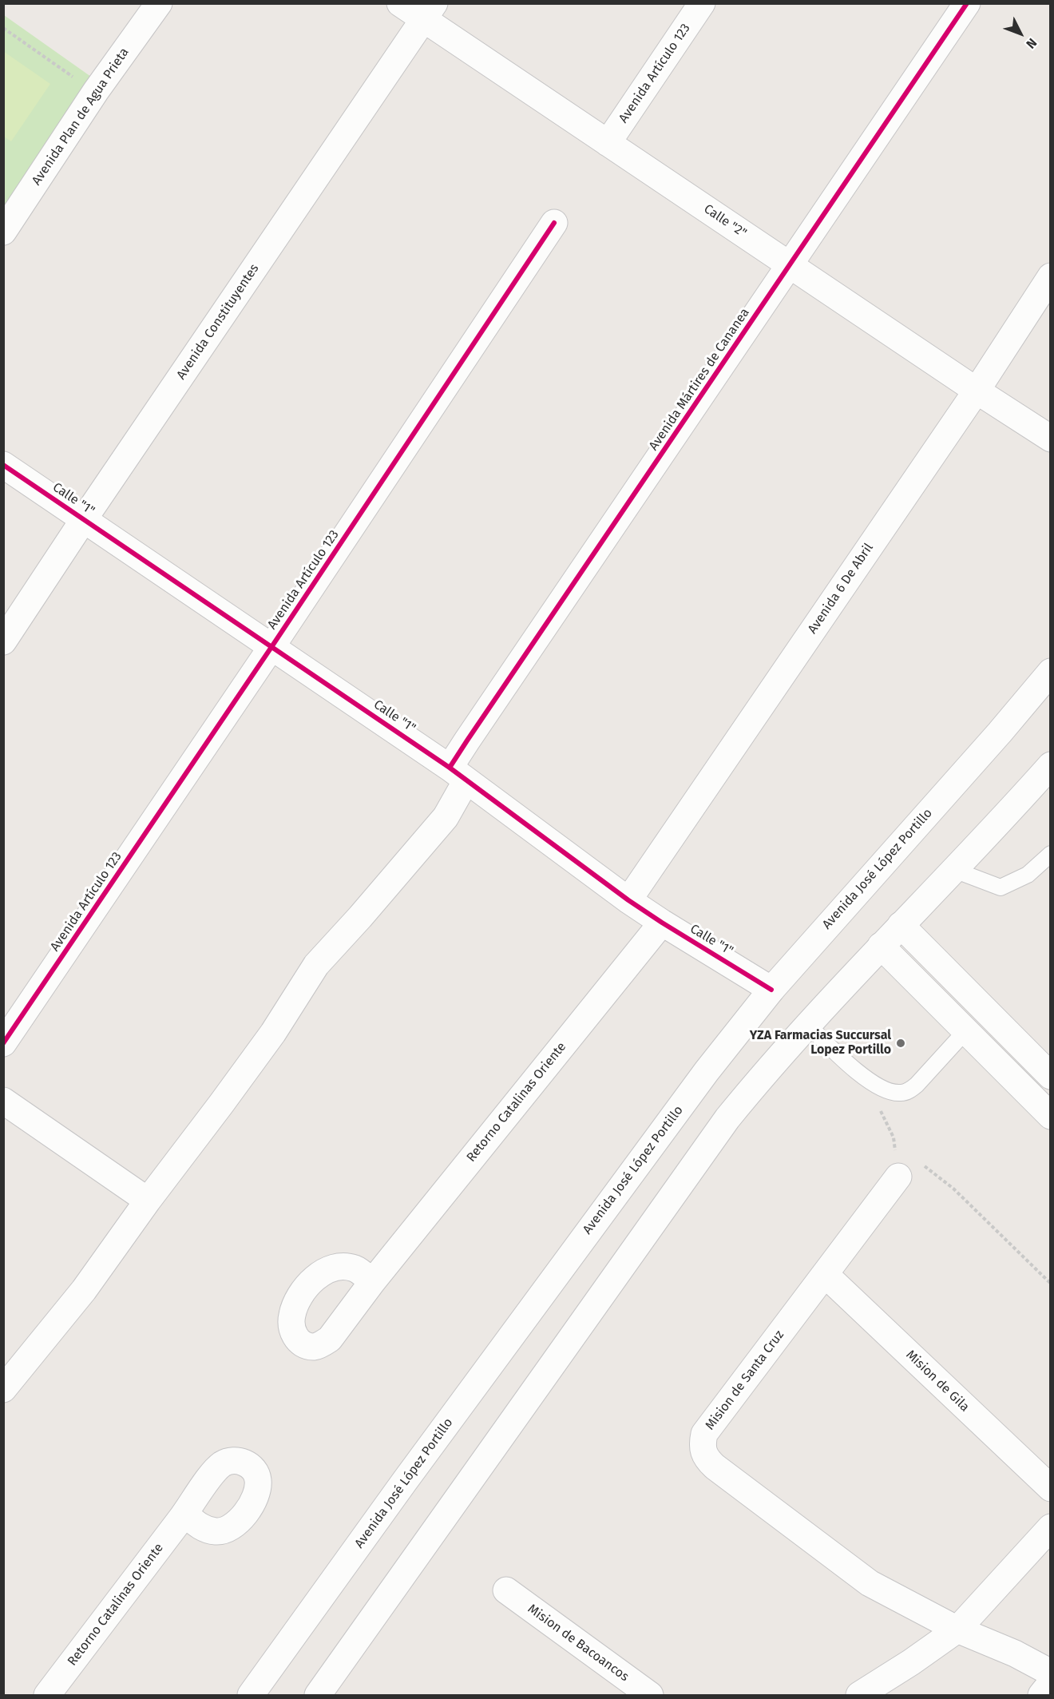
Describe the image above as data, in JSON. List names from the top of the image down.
{
  "streets": {
    "street": [
      "Avenida Artículo 123",
      "Avenida Plan de Agua Prieta",
      "Calle \"2\"",
      "Avenida Constituyentes",
      "Avenida Mártires de Cananea",
      "Calle \"1\"",
      "Avenida 6 De Abril",
      "Avenida José López Portillo",
      "Retorno Catalinas Oriente",
      "Mision de Santa Cruz",
      "Mision de Gila",
      "Mision de Bacoancos"
    ]
  },
  "crossings": [
    ["Avenida Artículo 123", "Calle \"2\""],
    ["Avenida Artículo 123", "Calle \"1\""],
    ["Calle \"2\"", "Avenida Constituyentes"],
    ["Calle \"2\"", "Avenida Mártires de Cananea"],
    ["Calle \"2\"", "Avenida 6 De Abril"],
    ["Avenida Constituyentes", "Calle \"1\""],
    ["Avenida Mártires de Cananea", "Calle \"1\""],
    ["Calle \"1\"", "Avenida 6 De Abril"],
    ["Calle \"1\"", "Avenida José López Portillo"],
    ["Calle \"1\"", "Retorno Catalinas Oriente"],
    ["Mision de Santa Cruz", "Mision de Gila"]
  ],
  "places": ["YZA Farmacias Succursal Lopez Portillo"],
  "north": "bottom right"
}
